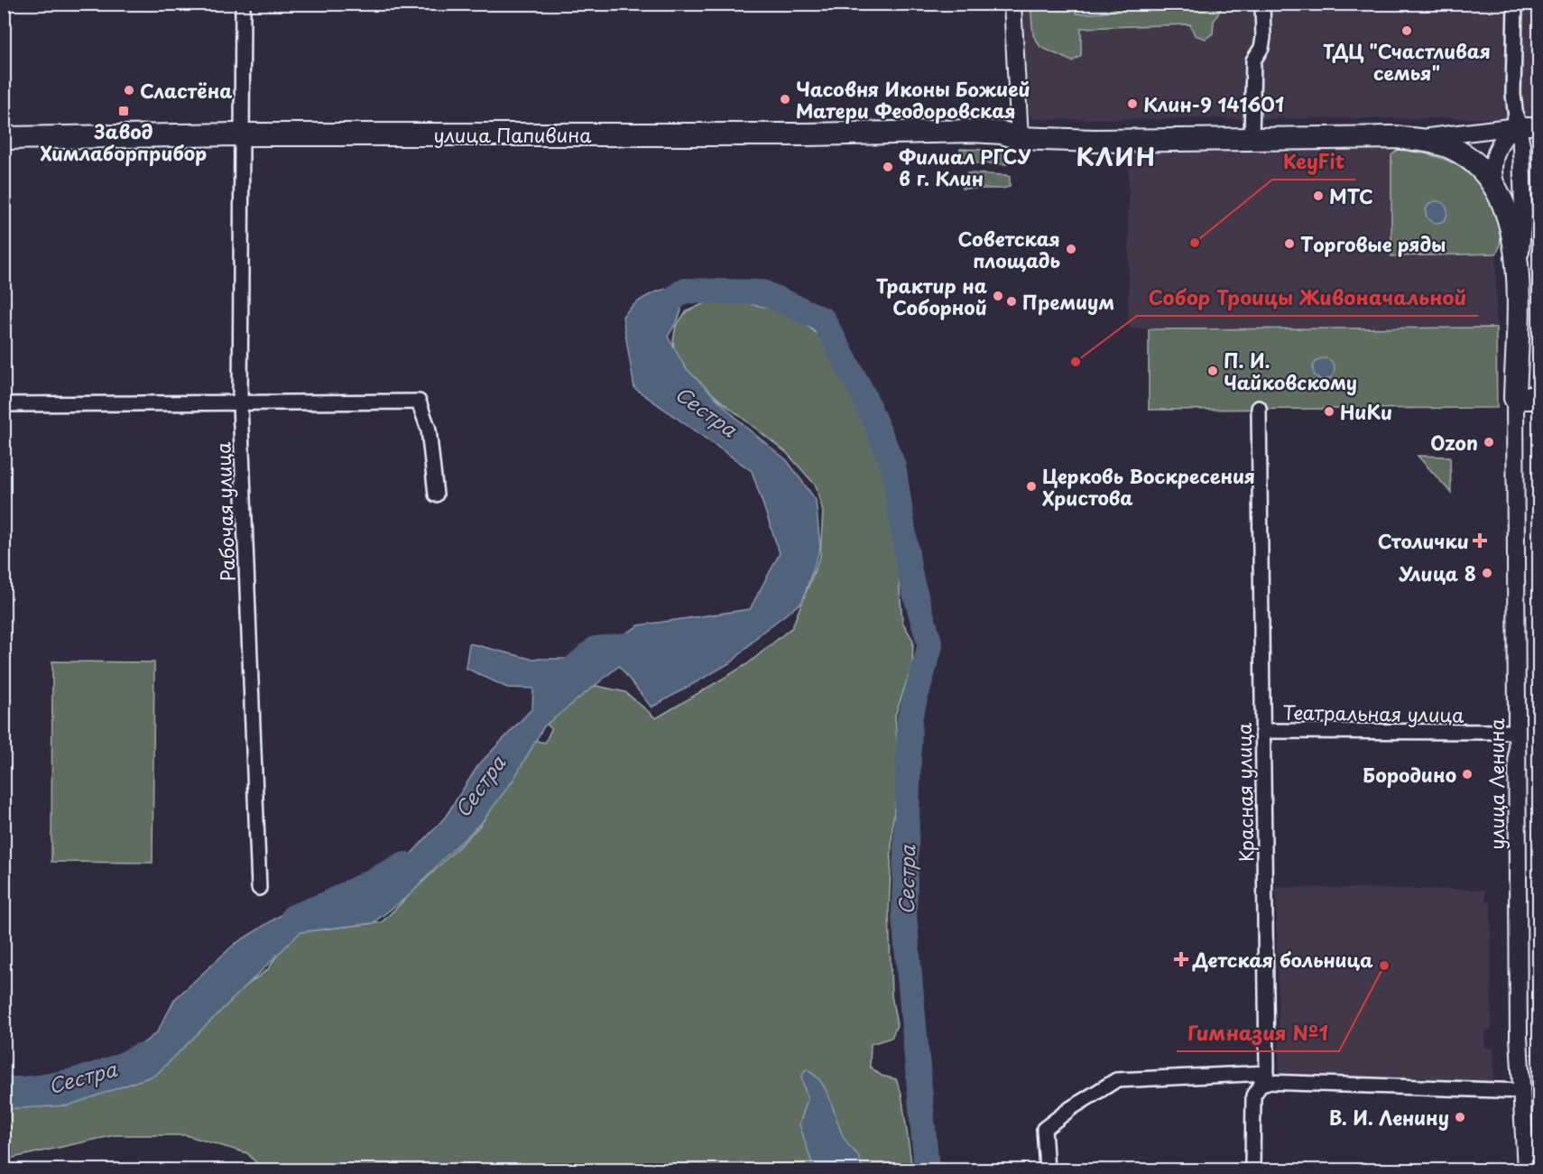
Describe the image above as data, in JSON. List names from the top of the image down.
{
  "streets": {
    "highway": ["улица Папивина"],
    "street": [
      "Рабочая улица",
      "Театральная улица",
      "улица Ленина",
      "Красная улица"
    ]
  },
  "crossings": [
    ["улица Папивина", "Рабочая улица"],
    ["улица Папивина", "улица Ленина"],
    ["Театральная улица", "улица Ленина"],
    ["Театральная улица", "Красная улица"]
  ],
  "districts": ["КЛИН"],
  "water": ["Сестра"],
  "places": {
    "other": [
      "ТДЦ \"Счастливая семья\"",
      "Сластёна",
      "Часовня Иконы Божией Матери Феодоровская",
      "Клин-9 141601",
      "Филиал РГСУ в г. Клин",
      "МТС",
      "KeyFit",
      "Tорговые ряды",
      "Советская площадь",
      "Трактир на Соборной",
      "Премиум",
      "Собор Троицы Живоначальной",
      "П. И. Чайковскому",
      "НиКи",
      "Ozon",
      "Церковь Воскресения Христова",
      "Улица 8",
      "Бородино",
      "Гимназия №1",
      "В. И. Ленину"
    ],
    "transit": ["Завод Химлаборприбор"],
    "health": ["Столички", "Детская больница"]
  }
}
